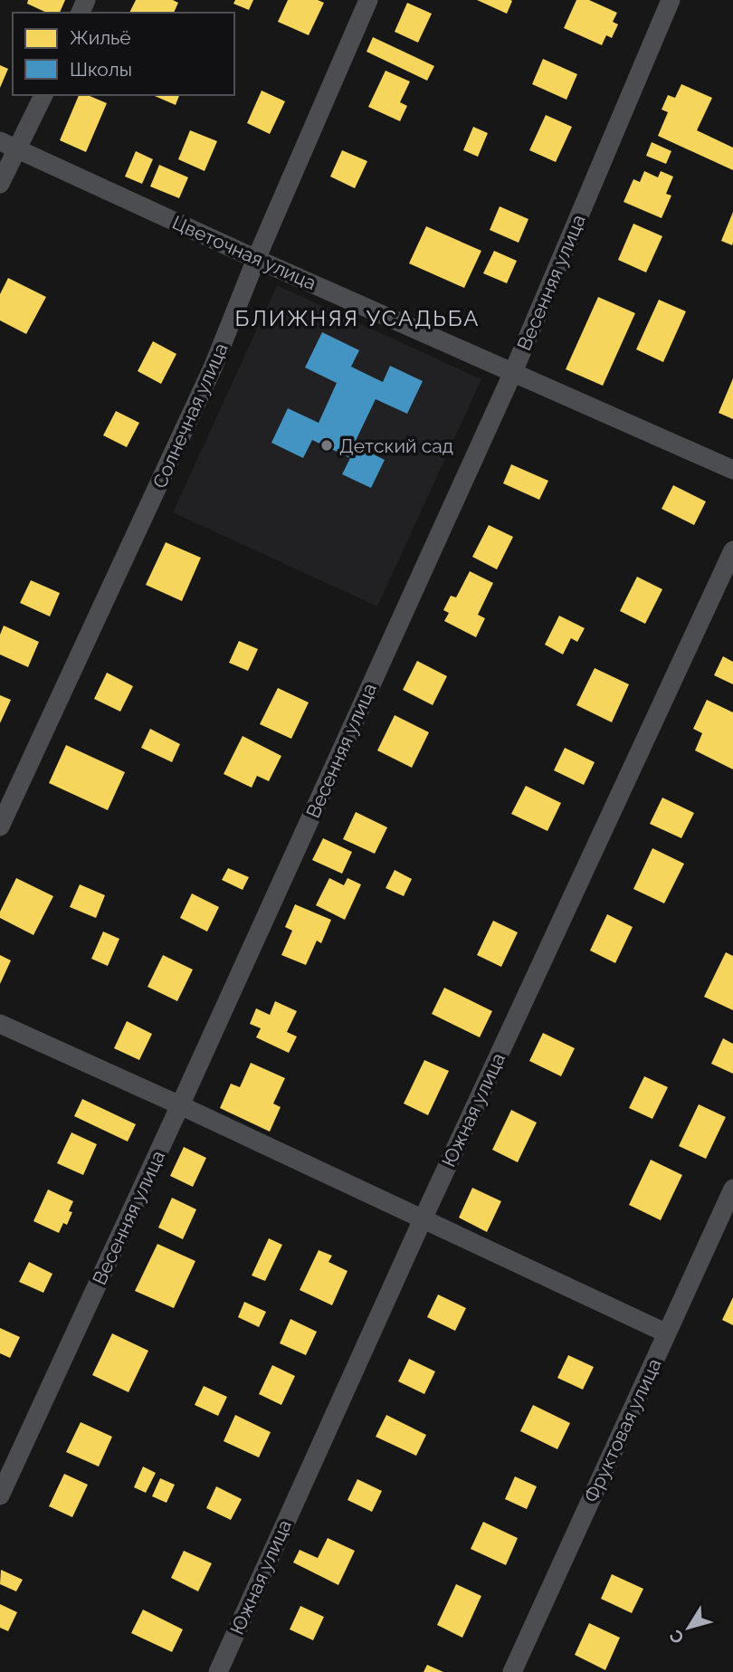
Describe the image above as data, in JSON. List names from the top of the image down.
{
  "streets": {
    "street": [
      "Цветочная улица",
      "Весенняя улица",
      "Солнечная улица",
      "Южная улица",
      "Фруктовая улица"
    ]
  },
  "crossings": [
    ["Цветочная улица", "Весенняя улица"],
    ["Цветочная улица", "Солнечная улица"]
  ],
  "districts": ["БЛИЖНЯЯ УСАДЬБА"],
  "places": ["Детский сад"],
  "legend": ["Жильё", "Школы"],
  "north": "bottom left"
}
